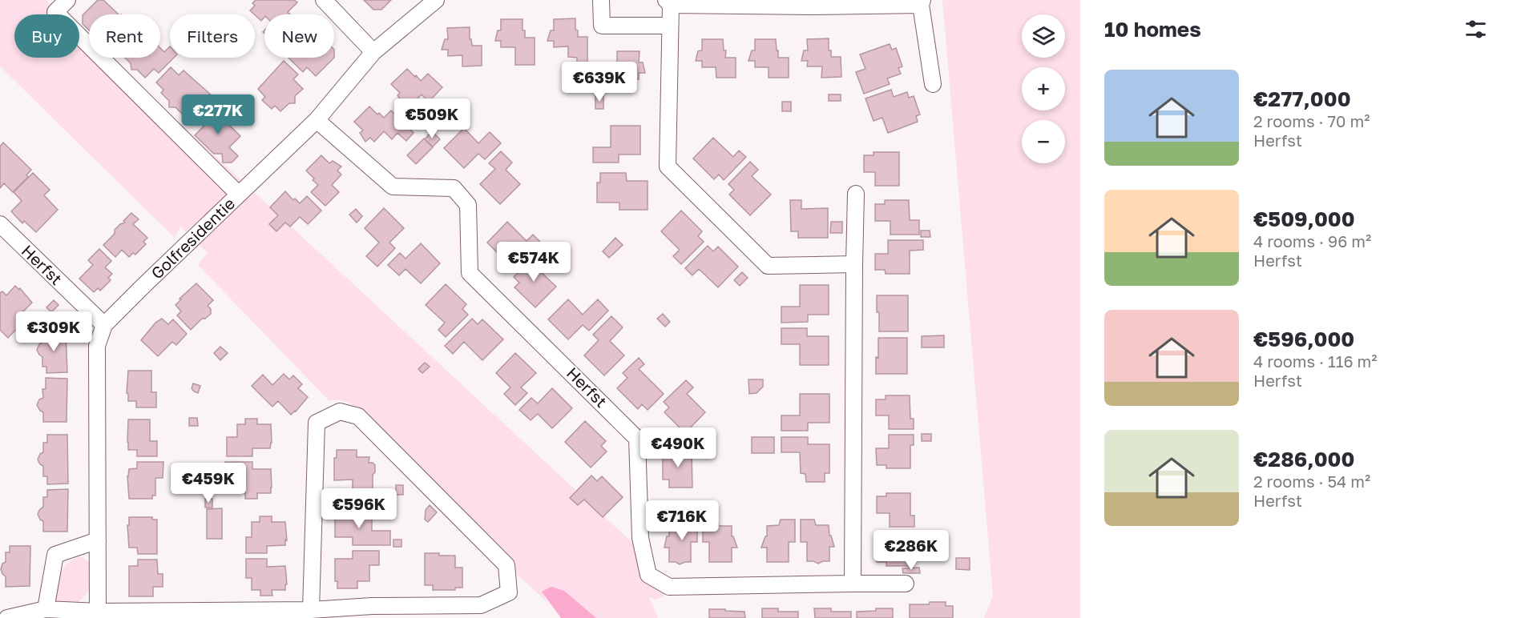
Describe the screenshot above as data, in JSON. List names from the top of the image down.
{
  "streets": {
    "street": ["Golfresidentie", "Herfst"]
  },
  "crossings": [
    ["Golfresidentie", "Herfst"]
  ],
  "page": {
    "heading": "10 homes",
    "map_buttons": ["+", "−"],
    "chip": [
      "Buy",
      "Rent",
      "Filters",
      "New"
    ],
    "list": [
      {
        "name": "€277,000",
        "note": "2 rooms · 70 m² · Herfst"
      },
      {
        "name": "€509,000",
        "note": "4 rooms · 96 m² · Herfst"
      },
      {
        "name": "€596,000",
        "note": "4 rooms · 116 m² · Herfst"
      },
      {
        "name": "€286,000",
        "note": "2 rooms · 54 m² · Herfst"
      }
    ],
    "price": [
      "€639K",
      "€277K",
      "€509K",
      "€574K",
      "€309K",
      "€490K",
      "€459K",
      "€596K",
      "€716K",
      "€286K"
    ]
  }
}
